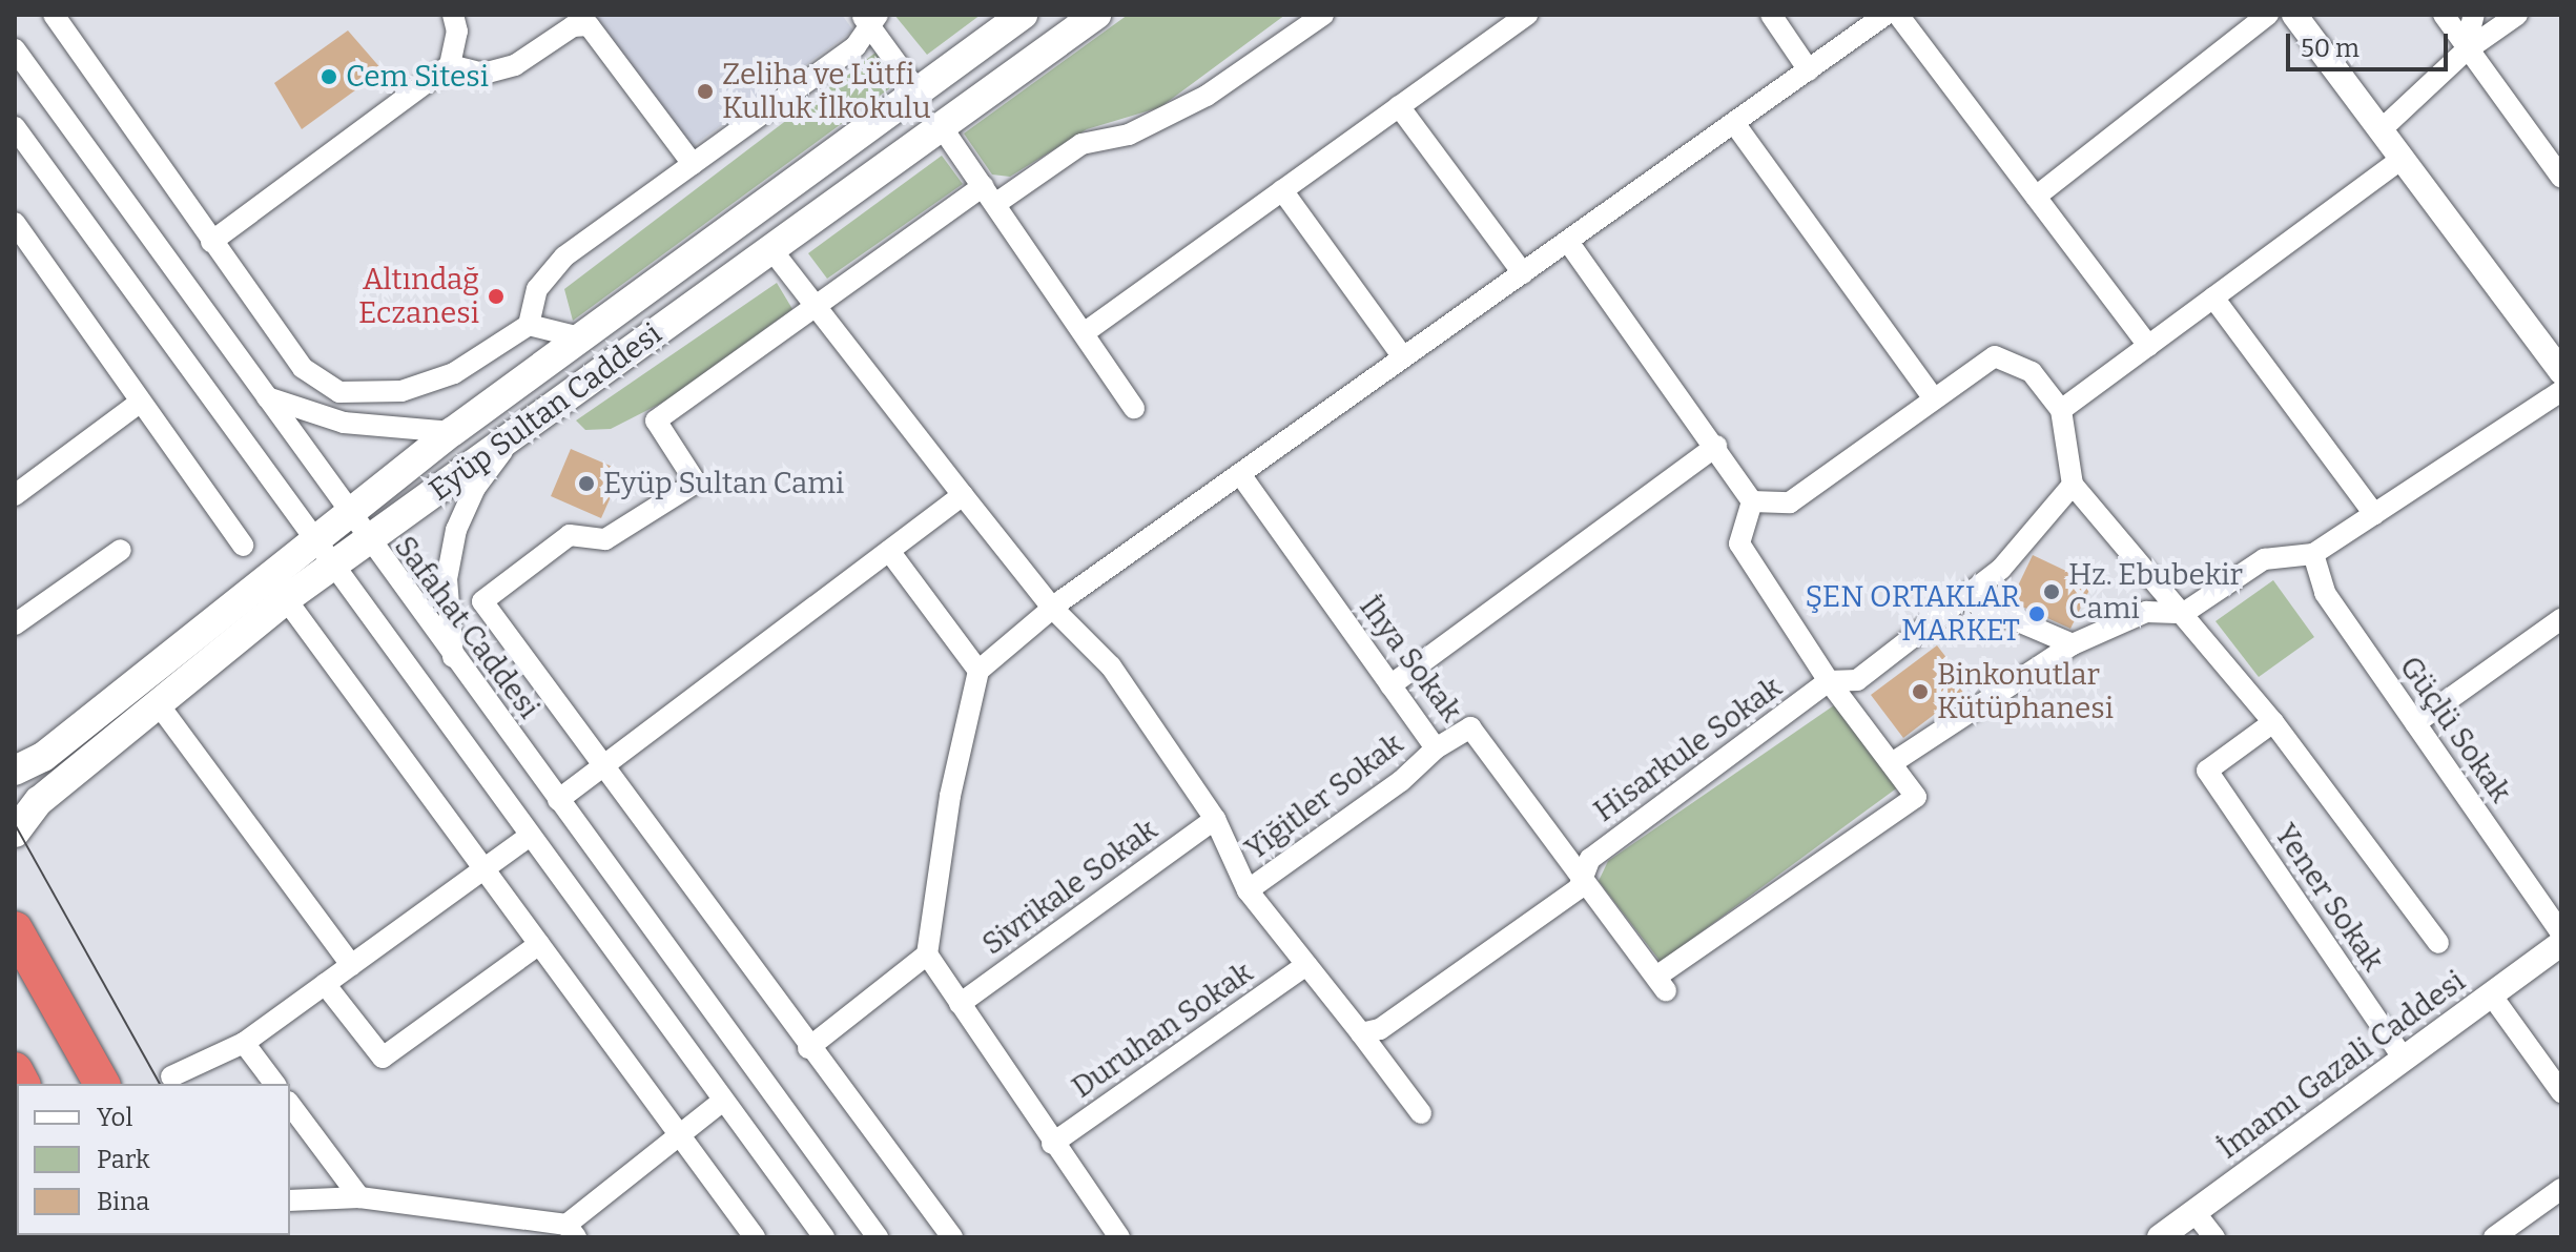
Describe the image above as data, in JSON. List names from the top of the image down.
{
  "streets": {
    "main road": ["Eyüp Sultan Caddesi"],
    "street": [
      "Safahat Caddesi",
      "İhya Sokak",
      "Güçlü Sokak",
      "Hisarkule Sokak",
      "Yiğitler Sokak",
      "Sivrikale Sokak",
      "Yener Sokak",
      "Duruhan Sokak",
      "İmamı Gazali Caddesi"
    ]
  },
  "crossings": [
    ["Eyüp Sultan Caddesi", "Safahat Caddesi"],
    ["İhya Sokak", "Hisarkule Sokak"],
    ["İhya Sokak", "Yiğitler Sokak"],
    ["Yener Sokak", "İmamı Gazali Caddesi"]
  ],
  "places": [
    "Cem Sitesi",
    "Zeliha ve Lütfi Kulluk İlkokulu",
    "Altındağ Eczanesi",
    "Eyüp Sultan Cami",
    "Hz. Ebubekir Cami",
    "ŞEN ORTAKLAR MARKET",
    "Binkonutlar Kütüphanesi"
  ],
  "legend": ["Yol", "Park", "Bina"],
  "scale_bar": "50 m"
}
